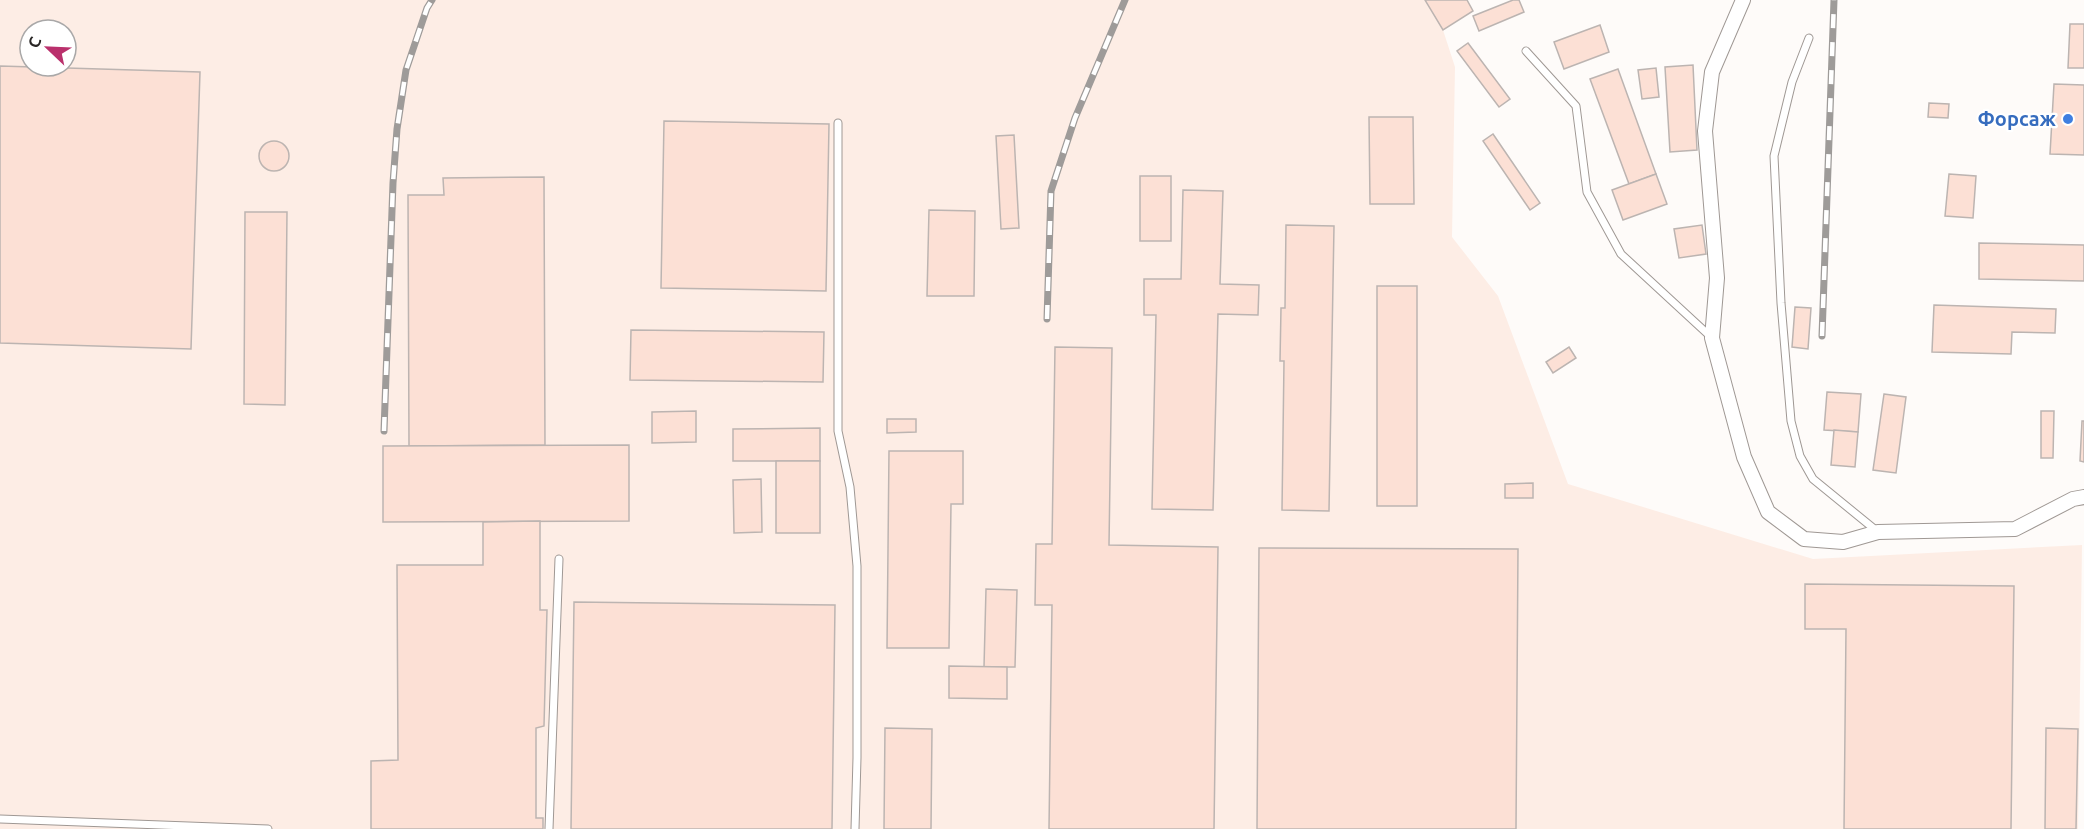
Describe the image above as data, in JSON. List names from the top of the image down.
{
  "places": ["Форсаж"],
  "north": "top left"
}
